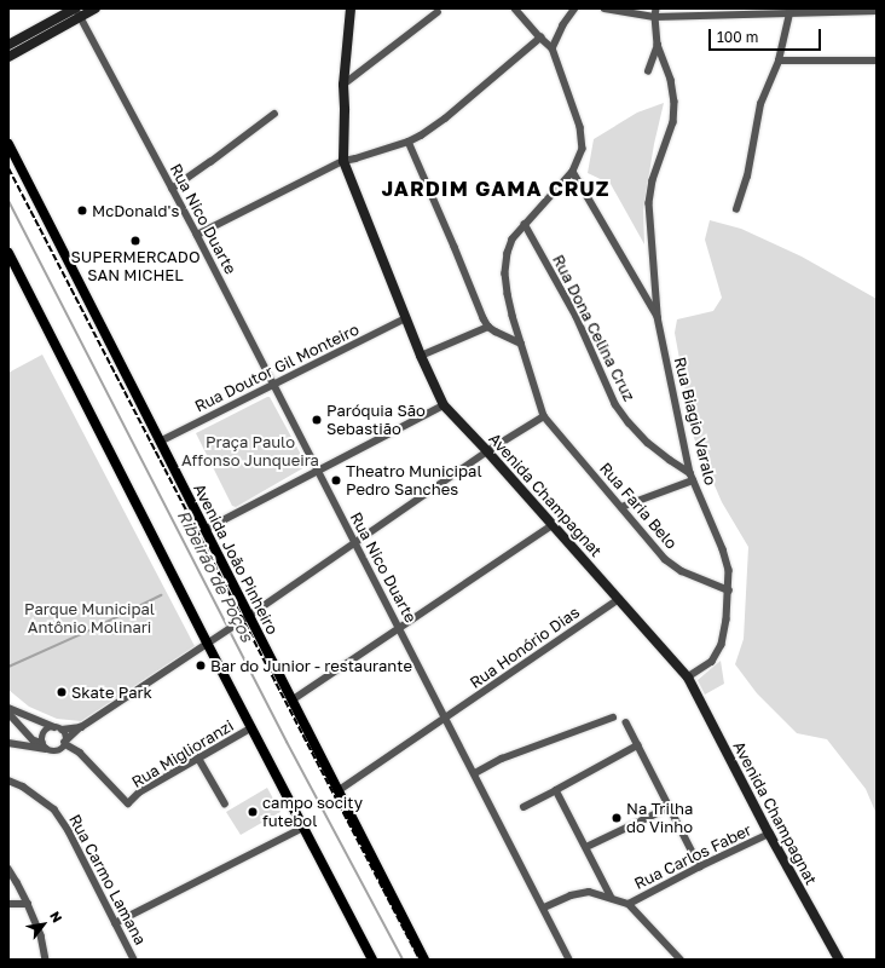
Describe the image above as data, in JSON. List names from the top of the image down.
{
  "streets": {
    "main road": ["Avenida João Pinheiro"],
    "street": [
      "Rua Nico Duarte",
      "Rua Dona Celina Cruz",
      "Rua Doutor Gil Monteiro",
      "Rua Biagio Varalo",
      "Avenida Champagnat",
      "Rua Faria Belo",
      "Rua Honório Dias",
      "Rua Miglioranzi",
      "Rua Carlos Faber",
      "Rua Carmo Lamana"
    ]
  },
  "crossings": [
    ["Rua Nico Duarte", "Rua Doutor Gil Monteiro"],
    ["Rua Nico Duarte", "Rua Honório Dias"],
    ["Rua Dona Celina Cruz", "Rua Biagio Varalo"],
    ["Rua Doutor Gil Monteiro", "Avenida Champagnat"],
    ["Rua Doutor Gil Monteiro", "Avenida João Pinheiro"],
    ["Rua Biagio Varalo", "Avenida Champagnat"],
    ["Rua Biagio Varalo", "Rua Faria Belo"],
    ["Avenida Champagnat", "Rua Honório Dias"],
    ["Avenida Champagnat", "Rua Carlos Faber"],
    ["Avenida João Pinheiro", "Rua Honório Dias"]
  ],
  "districts": ["JARDIM GAMA CRUZ"],
  "water": ["Ribeirão de Poços"],
  "parks": ["Praça Paulo Affonso Junqueira", "Parque Municipal Antônio Molinari"],
  "places": [
    "McDonald's",
    "SUPERMERCADO SAN MICHEL",
    "Paróquia São Sebastião",
    "Theatro Municipal Pedro Sanches",
    "Bar do Junior - restaurante",
    "Skate Park",
    "campo socity futebol",
    "Na Trilha do Vinho"
  ],
  "scale_bar": "100 m",
  "north": "top right"
}
